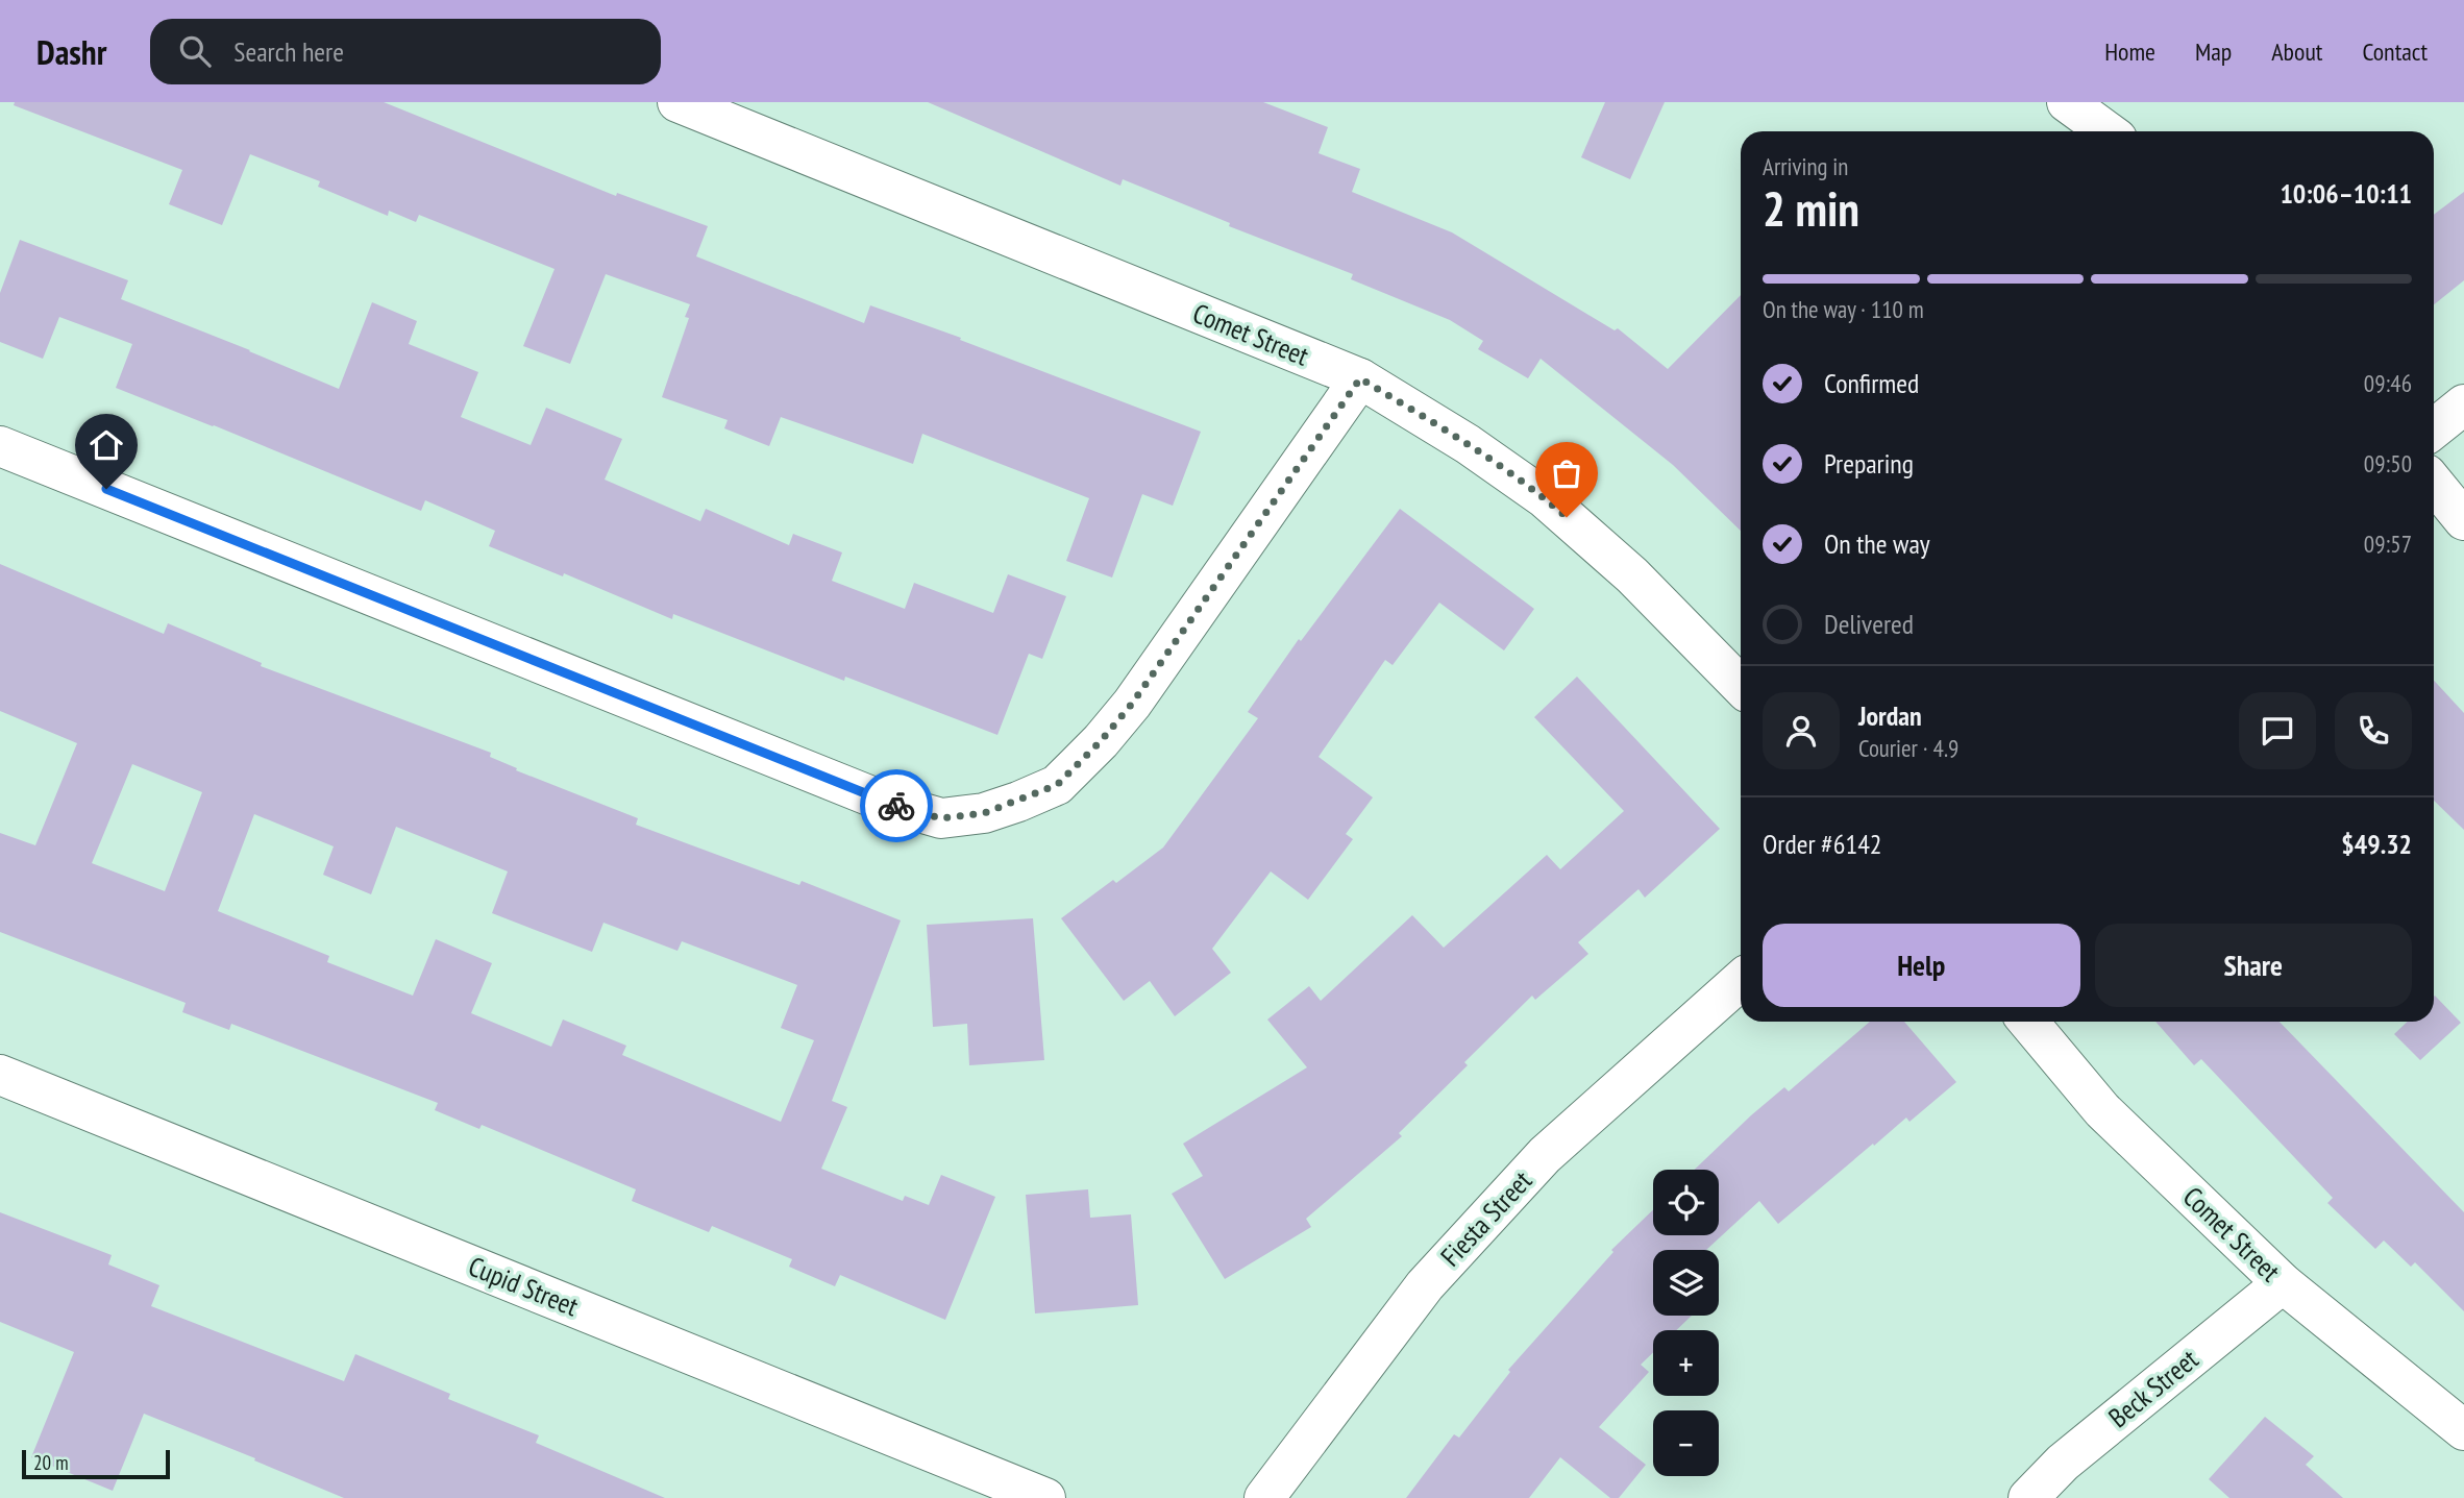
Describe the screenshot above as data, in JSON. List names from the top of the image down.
{
  "streets": {
    "street": [
      "Comet Street",
      "Fiesta Street",
      "Cupid Street",
      "Beck Street"
    ]
  },
  "crossings": [
    ["Comet Street", "Beck Street"]
  ],
  "scale_bar": "20 m",
  "page": {
    "header": "Dashr",
    "search": "Search here",
    "nav": [
      "Home",
      "Map",
      "About",
      "Contact"
    ],
    "heading": ["2 min", "Arriving in", "10:06–10:11"],
    "panel": [
      "Jordan",
      "Courier · 4.9",
      "Order #6142",
      "$49.32"
    ],
    "bar": "On the way · 110 m",
    "list": [
      ["Confirmed", "09:46"],
      ["Preparing", "09:50"],
      ["On the way", "09:57"],
      "Delivered"
    ],
    "buttons": ["Help", "Share"],
    "map_buttons": ["+", "−"],
    "scale": "20 m"
  }
}
